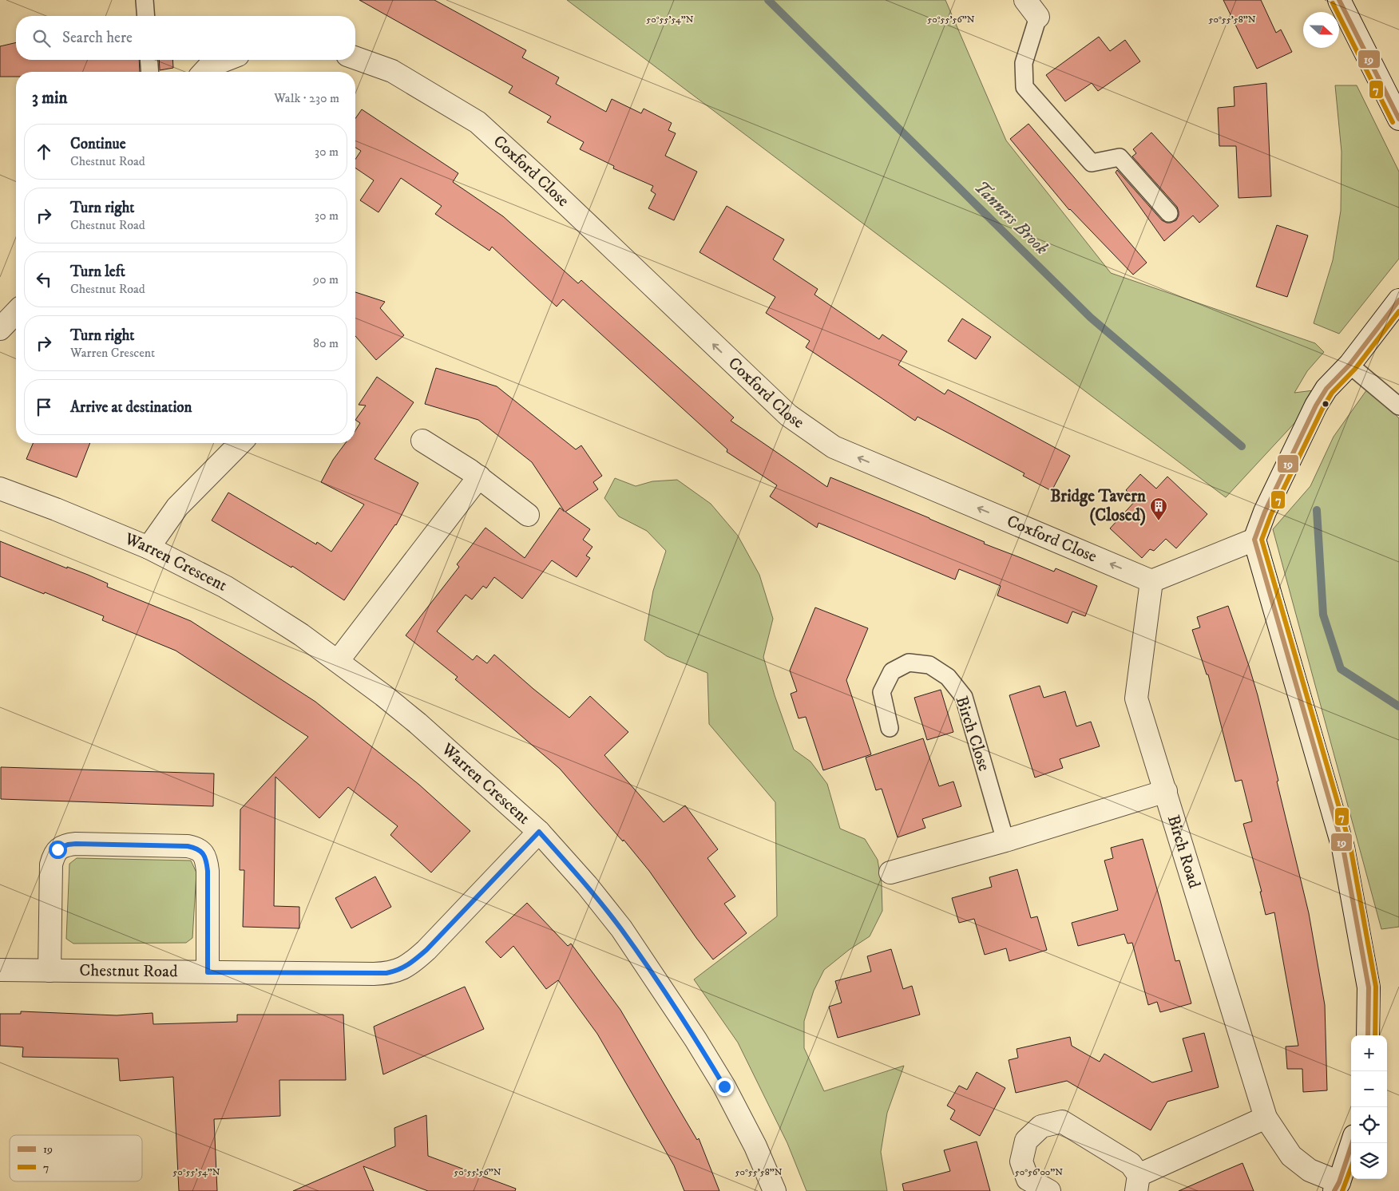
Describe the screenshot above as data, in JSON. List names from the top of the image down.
{
  "streets": {
    "street": [
      "Coxford Close",
      "Warren Crescent",
      "Birch Road",
      "Chestnut Road"
    ],
    "lane": ["Birch Close"]
  },
  "crossings": [
    ["Coxford Close", "Birch Road"],
    ["Warren Crescent", "Chestnut Road"]
  ],
  "one_way": ["Coxford Close"],
  "water": ["Tanners Brook"],
  "places": {
    "building": ["Bridge Tavern (Closed)"]
  },
  "lines": ["transit line 19", "transit line 7"],
  "legend": ["19", "7"],
  "north": "right",
  "page": {
    "search": "Search here",
    "heading": ["3 min", "Walk · 230 m"],
    "list": [
      ["Continue", "Chestnut Road", "30 m"],
      ["Turn right", "Chestnut Road", "30 m"],
      ["Turn left", "Chestnut Road", "90 m"],
      ["Turn right", "Warren Crescent", "80 m"],
      "Arrive at destination"
    ],
    "map_buttons": ["+", "−"]
  },
  "coordinates": [
    "50°55'54\"N",
    "50°55'56\"N",
    "50°55'58\"N",
    "50°56'00\"N"
  ]
}
